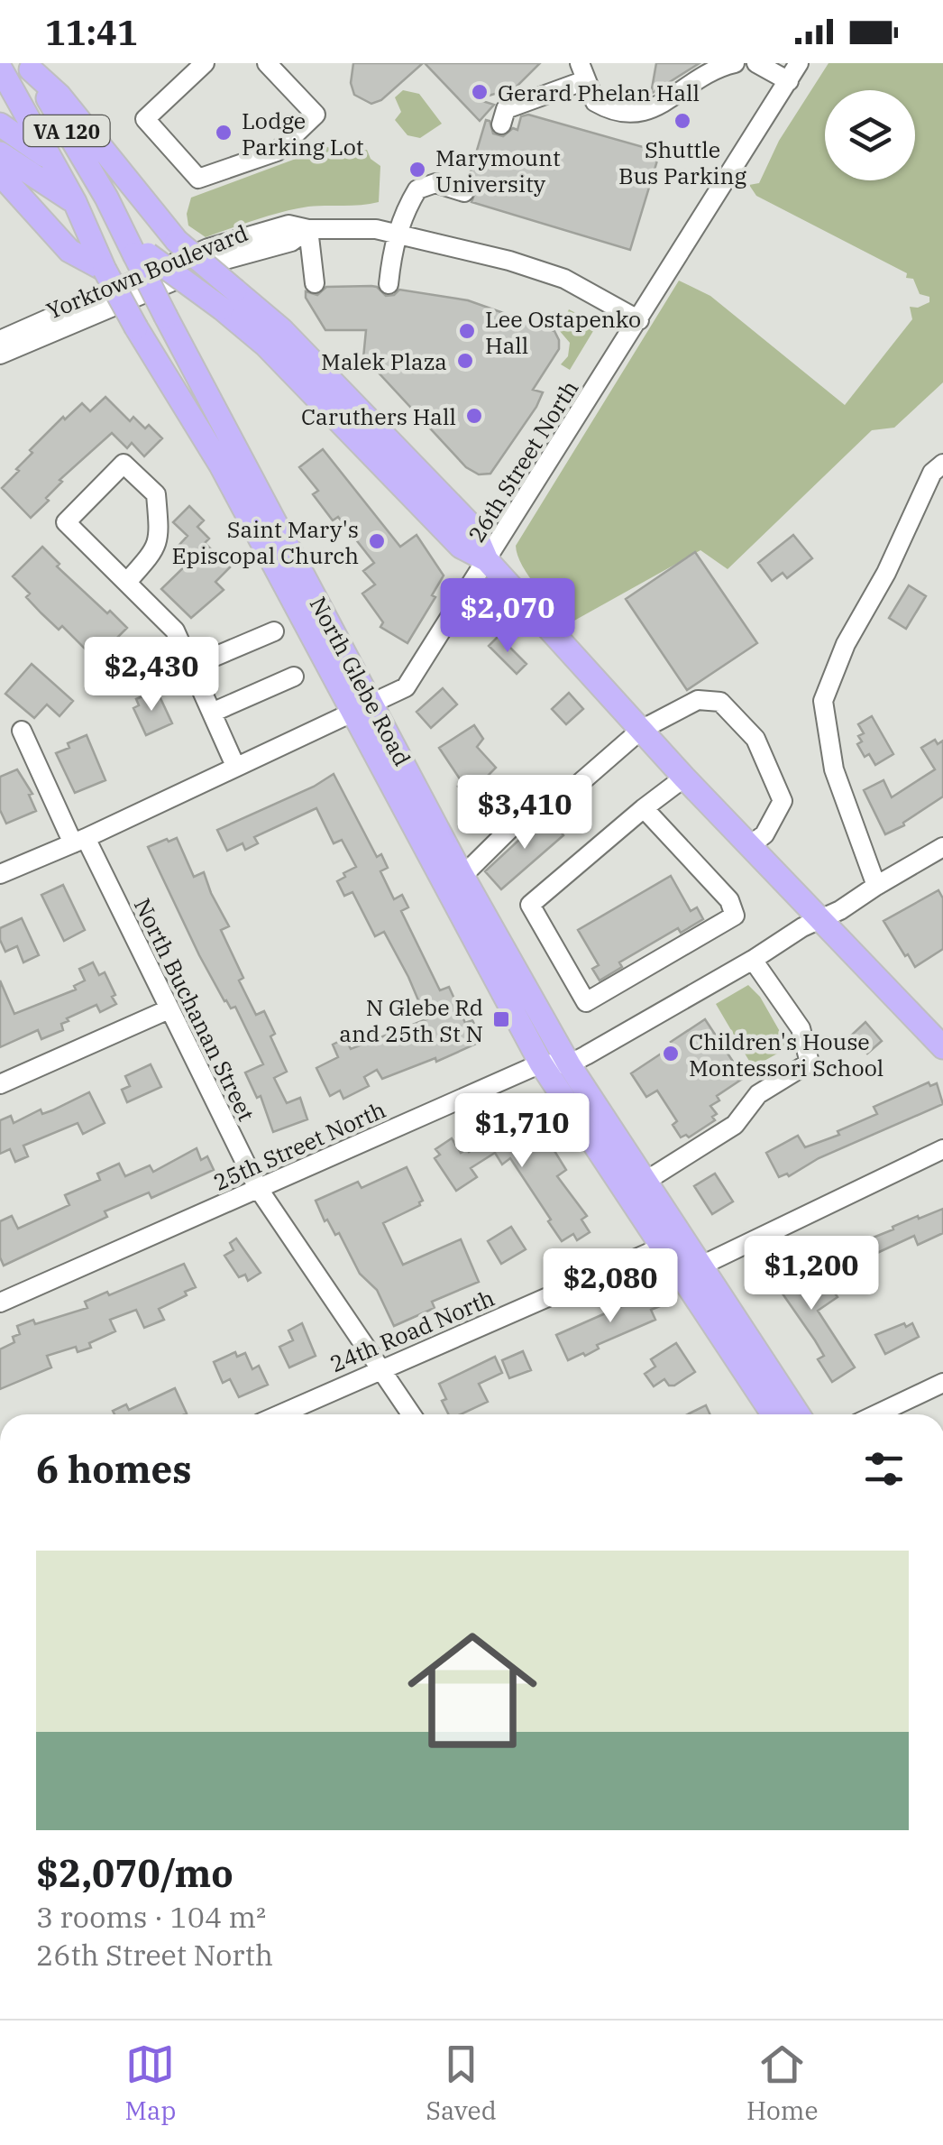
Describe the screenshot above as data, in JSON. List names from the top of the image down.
{
  "streets": {
    "main road": ["VA 120", "North Glebe Road"],
    "street": [
      "Yorktown Boulevard",
      "26th Street North",
      "North Buchanan Street",
      "25th Street North",
      "24th Road North"
    ]
  },
  "crossings": [
    ["Yorktown Boulevard", "26th Street North"],
    ["26th Street North", "North Glebe Road"],
    ["26th Street North", "North Buchanan Street"],
    ["North Glebe Road", "25th Street North"],
    ["North Glebe Road", "24th Road North"],
    ["North Buchanan Street", "25th Street North"],
    ["North Buchanan Street", "24th Road North"]
  ],
  "places": {
    "other": [
      "Gerard Phelan Hall",
      "Shuttle Bus Parking",
      "Lodge Parking Lot",
      "Marymount University",
      "Lee Ostapenko Hall",
      "Malek Plaza",
      "Caruthers Hall",
      "Saint Mary's Episcopal Church",
      "Children's House Montessori School"
    ],
    "transit": ["N Glebe Rd and 25th St N"]
  },
  "page": {
    "status": "11:41",
    "price": [
      "$2,070",
      "$2,430",
      "$3,410",
      "$1,710",
      "$1,200",
      "$2,080"
    ],
    "heading": "6 homes",
    "list": [
      {
        "name": "$2,070/mo",
        "note": "3 rooms · 104 m² · 26th Street North"
      }
    ],
    "tabs": ["Map", "Saved", "Home"]
  }
}
